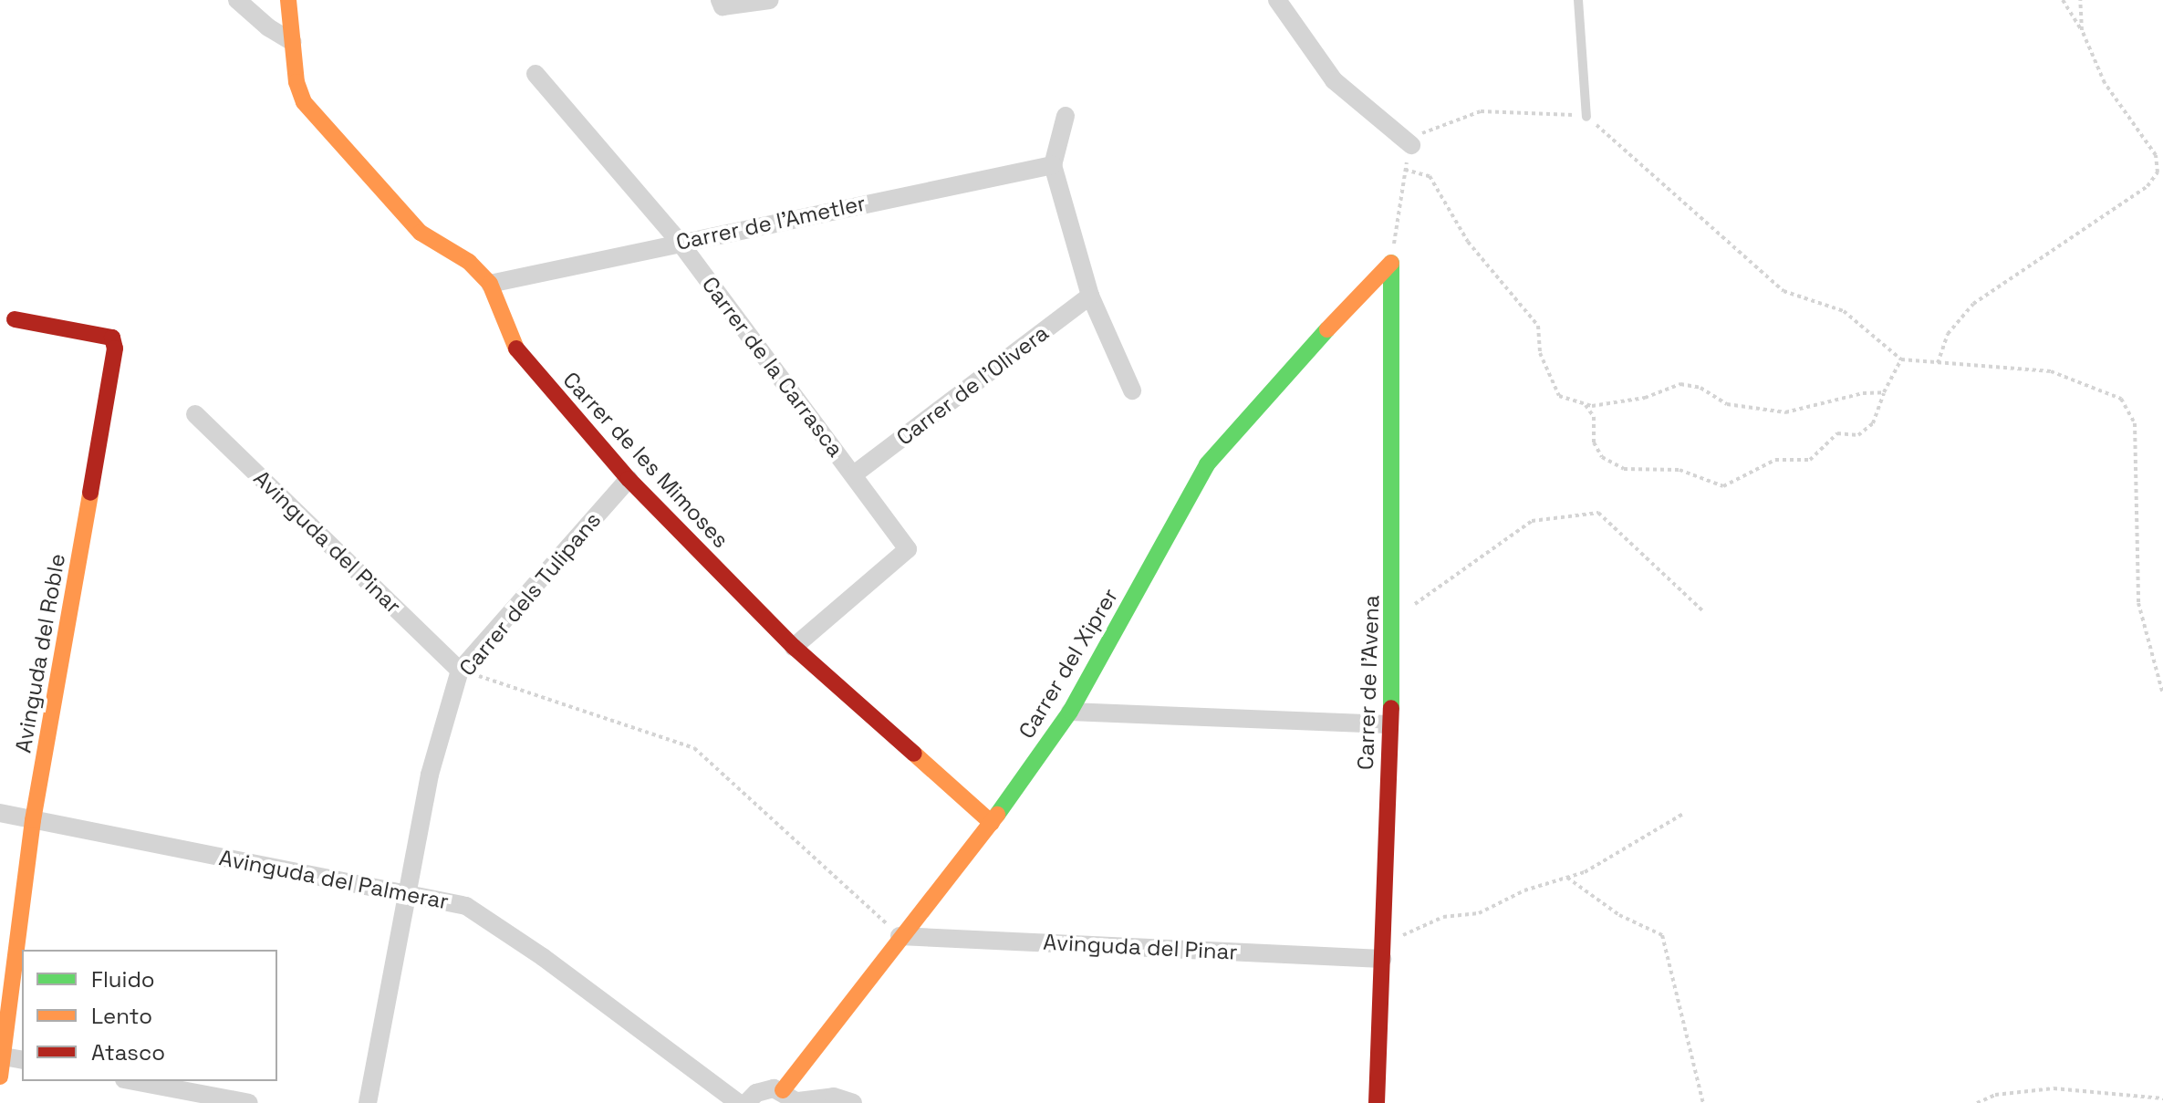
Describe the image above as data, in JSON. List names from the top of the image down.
{
  "streets": {
    "street": [
      "Carrer de l'Ametler",
      "Carrer de la Carrasca",
      "Carrer de l'Olivera",
      "Carrer de les Mimoses",
      "Avinguda del Pinar",
      "Carrer dels Tulipans",
      "Avinguda del Roble",
      "Carrer del Xiprer",
      "Carrer de l'Avena",
      "Avinguda del Palmerar"
    ]
  },
  "crossings": [
    ["Carrer de l'Ametler", "Carrer de la Carrasca"],
    ["Carrer de l'Ametler", "Carrer de les Mimoses"],
    ["Carrer de la Carrasca", "Carrer de l'Olivera"],
    ["Carrer de la Carrasca", "Carrer de les Mimoses"],
    ["Carrer de les Mimoses", "Carrer dels Tulipans"],
    ["Carrer de les Mimoses", "Carrer del Xiprer"],
    ["Avinguda del Pinar", "Carrer dels Tulipans"],
    ["Avinguda del Pinar", "Carrer del Xiprer"],
    ["Avinguda del Pinar", "Carrer de l'Avena"],
    ["Carrer dels Tulipans", "Avinguda del Palmerar"],
    ["Avinguda del Roble", "Avinguda del Palmerar"],
    ["Carrer del Xiprer", "Carrer de l'Avena"]
  ],
  "legend": ["Fluido", "Lento", "Atasco"]
}
